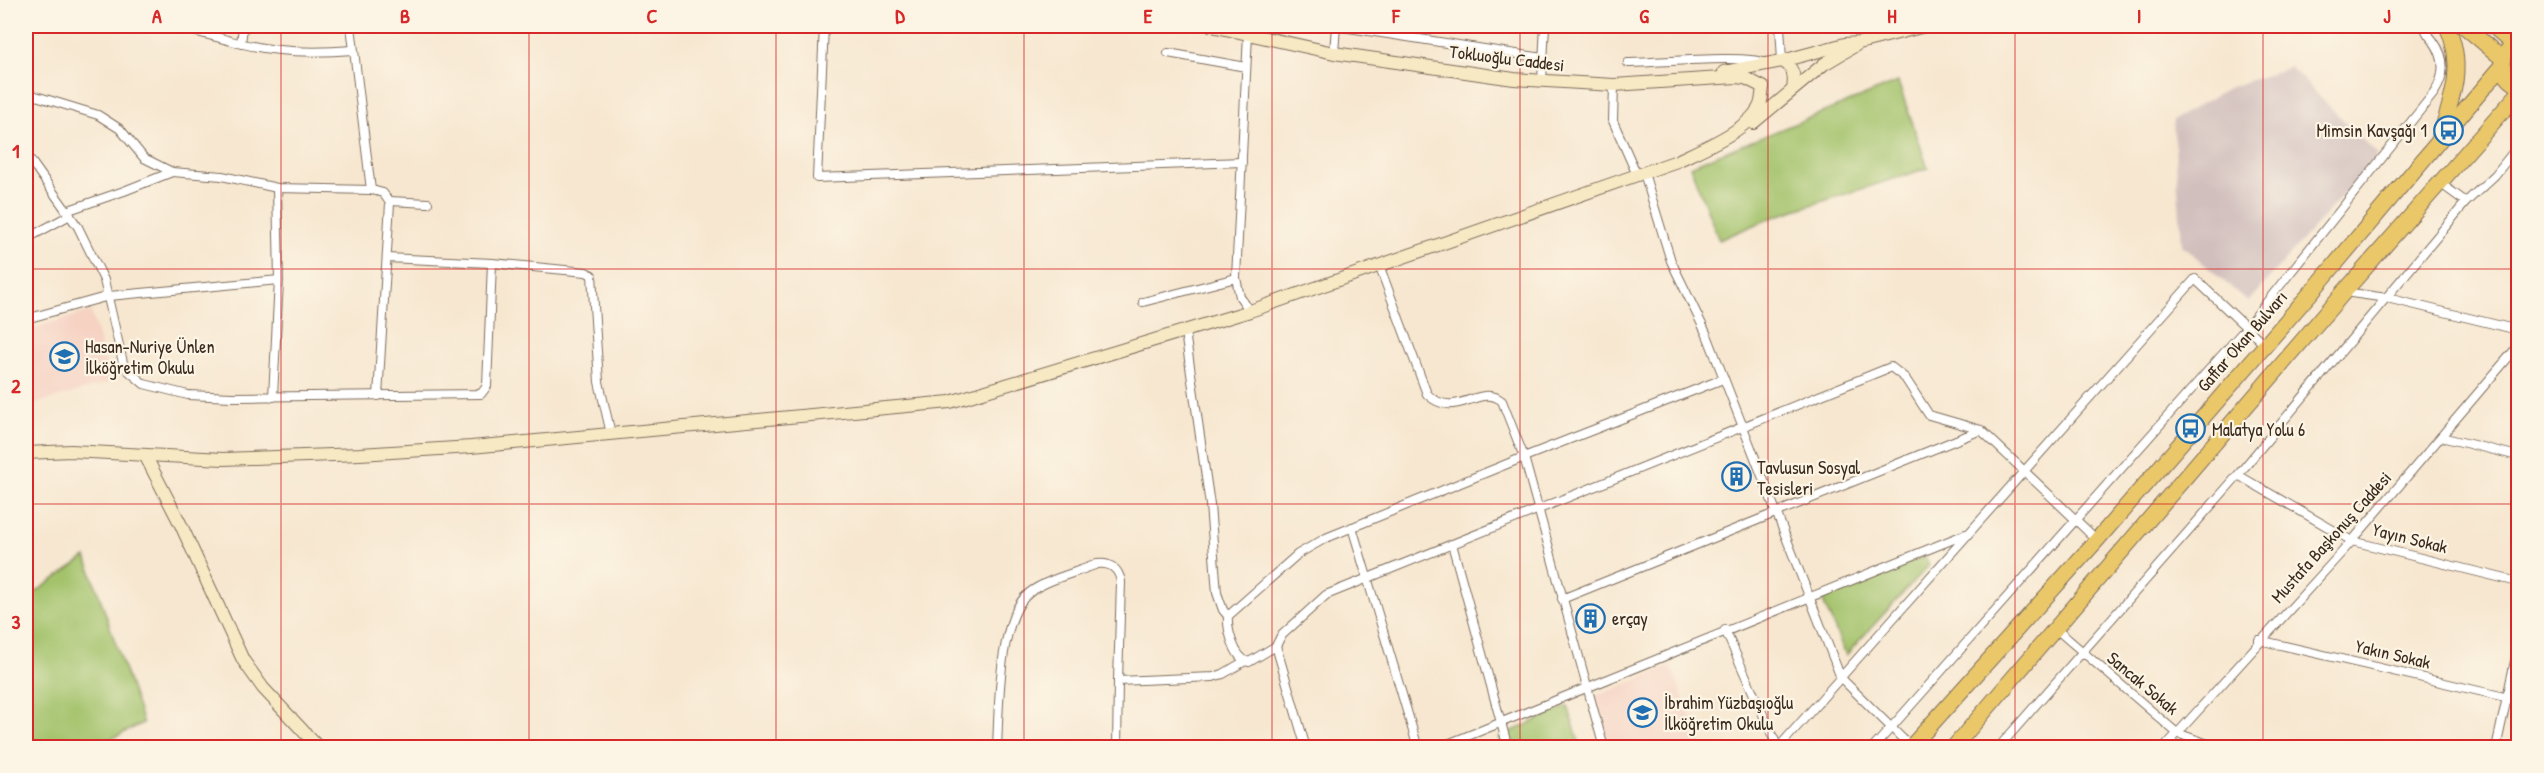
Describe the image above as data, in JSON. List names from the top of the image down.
{
  "streets": {
    "highway": ["Gaffar Okan Bulvarı"],
    "street": [
      "Tokluoğlu Caddesi",
      "Mustafa Başkonuş Caddesi",
      "Yayın Sokak",
      "Yakın Sokak",
      "Sancak Sokak"
    ]
  },
  "crossings": [
    ["Mustafa Başkonuş Caddesi", "Yayın Sokak"],
    ["Mustafa Başkonuş Caddesi", "Yakın Sokak"],
    ["Mustafa Başkonuş Caddesi", "Sancak Sokak"]
  ],
  "places": {
    "bus stop": ["Mimsin Kavşağı 1", "Malatya Yolu 6"],
    "school or university": ["Hasan-Nuriye Ünlen İlköğretim Okulu", "İbrahim Yüzbaşıoğlu İlköğretim Okulu"],
    "building": ["Tavlusun Sosyal Tesisleri", "erçay"]
  },
  "grid": {
    "columns": [
      "A",
      "B",
      "C",
      "D",
      "E",
      "F",
      "G",
      "H",
      "I",
      "J"
    ],
    "rows": ["1", "2", "3"]
  }
}
